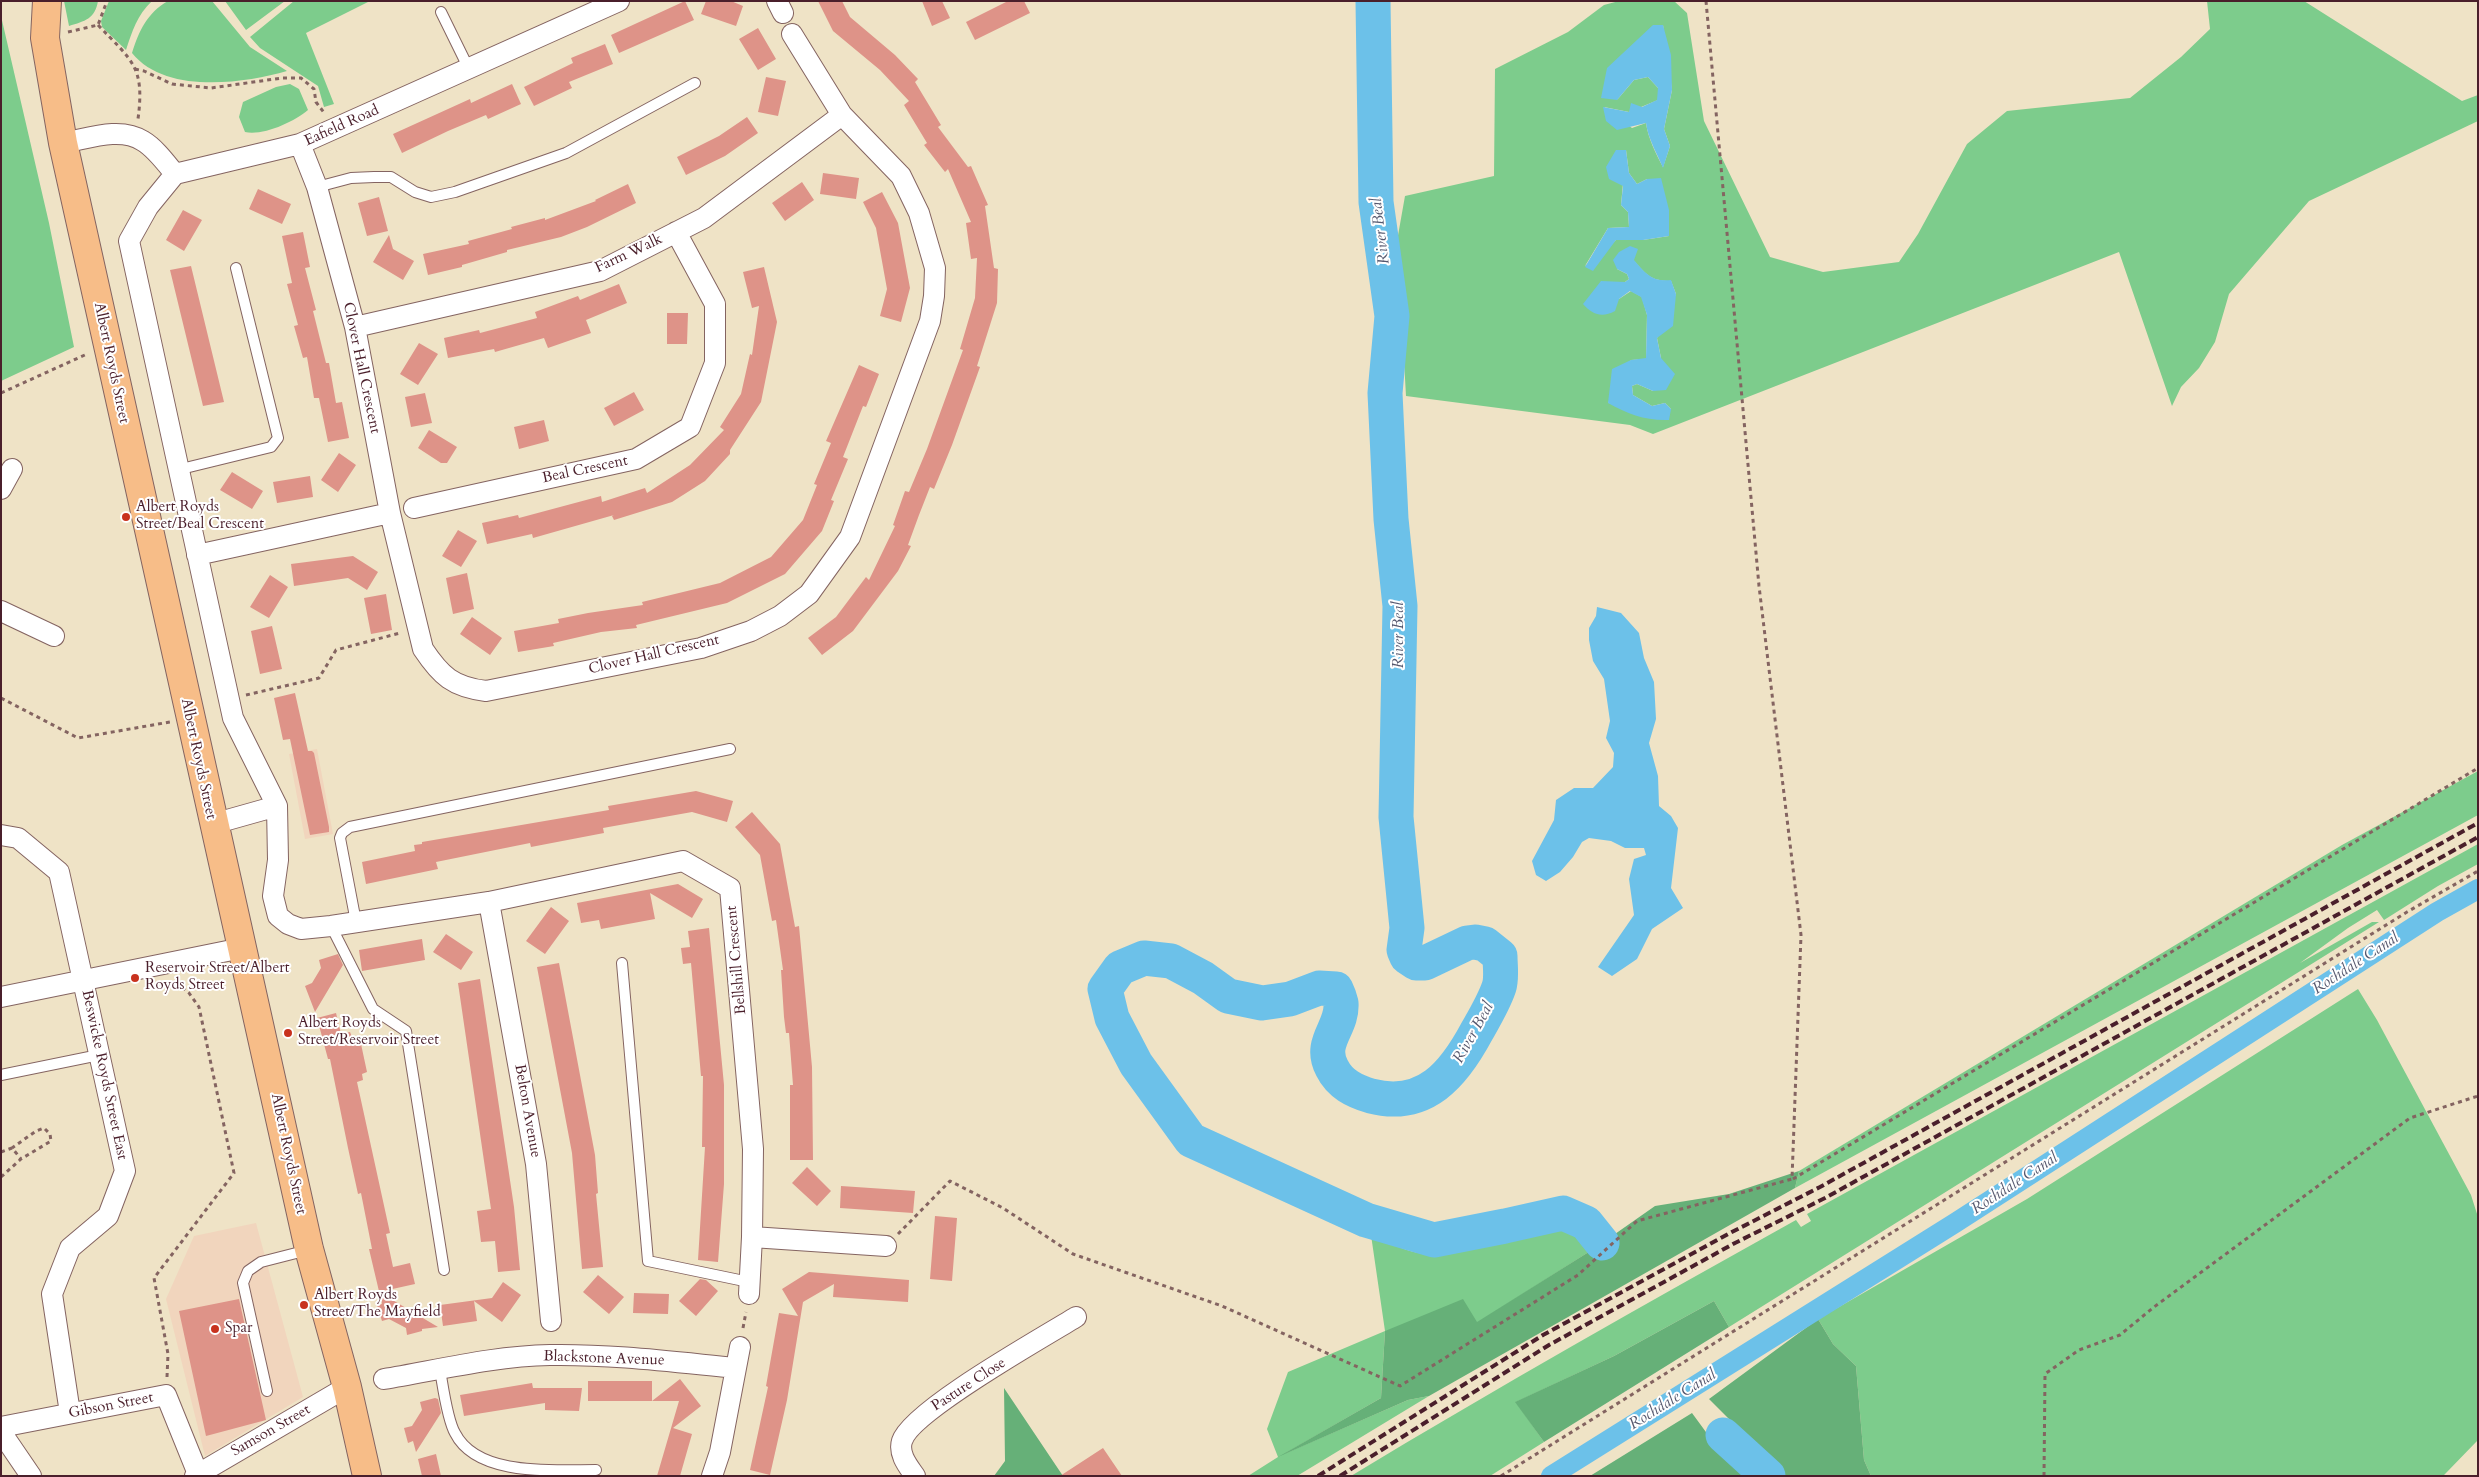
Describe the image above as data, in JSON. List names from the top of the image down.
{
  "streets": {
    "main road": ["Albert Royds Street"],
    "street": [
      "Eafield Road",
      "Farm Walk",
      "Clover Hall Crescent",
      "Beal Crescent",
      "Bellshill Crescent",
      "Beswicke Royds Street East",
      "Belton Avenue",
      "Blackstone Avenue",
      "Pasture Close",
      "Gibson Street",
      "Samson Street"
    ]
  },
  "crossings": [
    ["Eafield Road", "Clover Hall Crescent"],
    ["Farm Walk", "Clover Hall Crescent"],
    ["Farm Walk", "Beal Crescent"],
    ["Albert Royds Street", "Samson Street"],
    ["Bellshill Crescent", "Belton Avenue"],
    ["Beswicke Royds Street East", "Gibson Street"],
    ["Gibson Street", "Samson Street"]
  ],
  "water": ["River Beal", "Rochdale Canal"],
  "places": [
    "Albert Royds Street/Beal Crescent",
    "Reservoir Street/Albert Royds Street",
    "Albert Royds Street/Reservoir Street",
    "Albert Royds Street/The Mayfield",
    "Spar"
  ]
}
